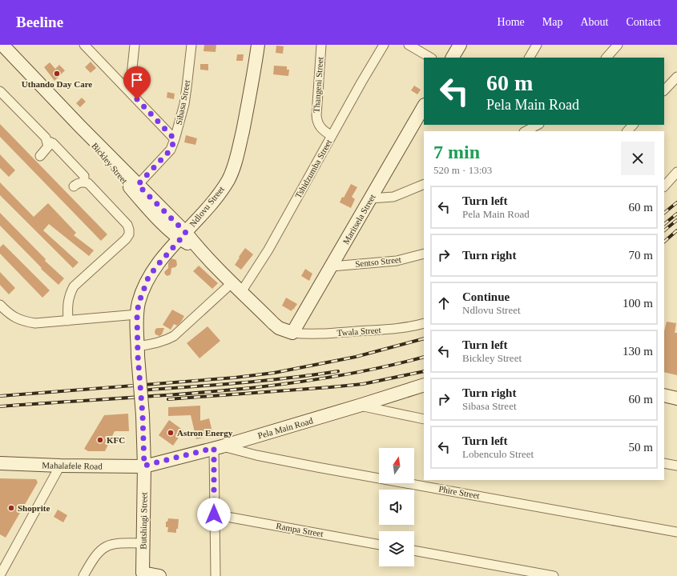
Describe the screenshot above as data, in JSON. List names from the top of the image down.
{
  "streets": {
    "street": [
      "Thangeni Street",
      "Sibasa Street",
      "Bickley Street",
      "Tshidzumba Street",
      "Ndlovu Street",
      "Maritsela Street",
      "Sentso Street",
      "Twala Street",
      "Pela Main Road",
      "Mahalafele Road",
      "Phire Street",
      "Butshingi Street",
      "Rampa Street"
    ]
  },
  "crossings": [
    ["Thangeni Street", "Tshidzumba Street"],
    ["Sibasa Street", "Bickley Street"],
    ["Bickley Street", "Tshidzumba Street"],
    ["Bickley Street", "Ndlovu Street"],
    ["Bickley Street", "Maritsela Street"],
    ["Bickley Street", "Twala Street"],
    ["Ndlovu Street", "Butshingi Street"],
    ["Maritsela Street", "Sentso Street"],
    ["Maritsela Street", "Twala Street"],
    ["Pela Main Road", "Mahalafele Road"],
    ["Pela Main Road", "Phire Street"],
    ["Pela Main Road", "Butshingi Street"],
    ["Mahalafele Road", "Butshingi Street"]
  ],
  "places": [
    "Uthando Day Care",
    "Astron Energy",
    "KFC",
    "Shoprite"
  ],
  "north": "top",
  "page": {
    "header": "Beeline",
    "nav": [
      "Home",
      "Map",
      "About",
      "Contact"
    ],
    "turn": ["60 m", "Pela Main Road"],
    "heading": ["7 min", "520 m · 13:03"],
    "list": [
      {
        "name": "Turn left",
        "note": "Pela Main Road",
        "value": "60 m"
      },
      {
        "name": "Turn right",
        "value": "70 m"
      },
      {
        "name": "Continue",
        "note": "Ndlovu Street",
        "value": "100 m"
      },
      {
        "name": "Turn left",
        "note": "Bickley Street",
        "value": "130 m"
      },
      {
        "name": "Turn right",
        "note": "Sibasa Street",
        "value": "60 m"
      },
      {
        "name": "Turn left",
        "note": "Lobenculo Street",
        "value": "50 m"
      }
    ]
  }
}
